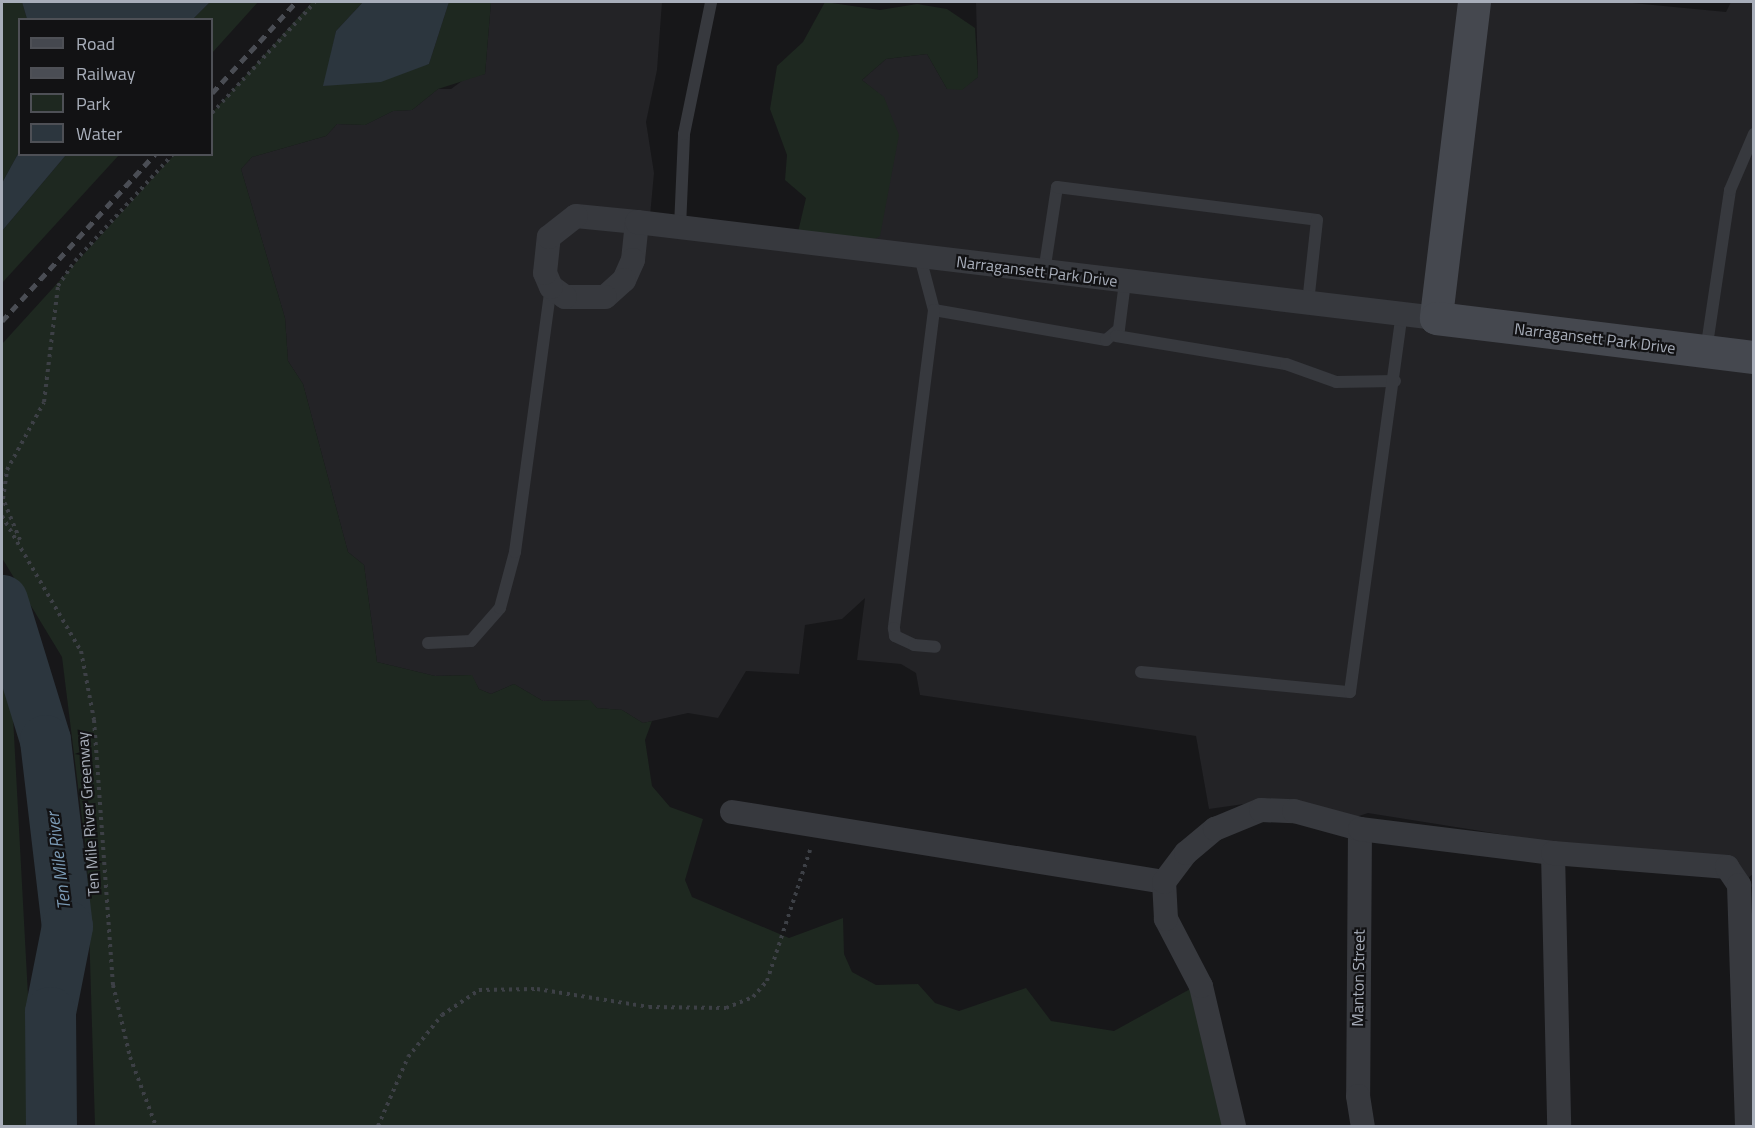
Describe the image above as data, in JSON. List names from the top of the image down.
{
  "streets": {
    "street": ["Narragansett Park Drive", "Manton Street"],
    "path": ["Ten Mile River Greenway"]
  },
  "water": ["Ten Mile River"],
  "legend": [
    "Road",
    "Railway",
    "Park",
    "Water"
  ]
}
